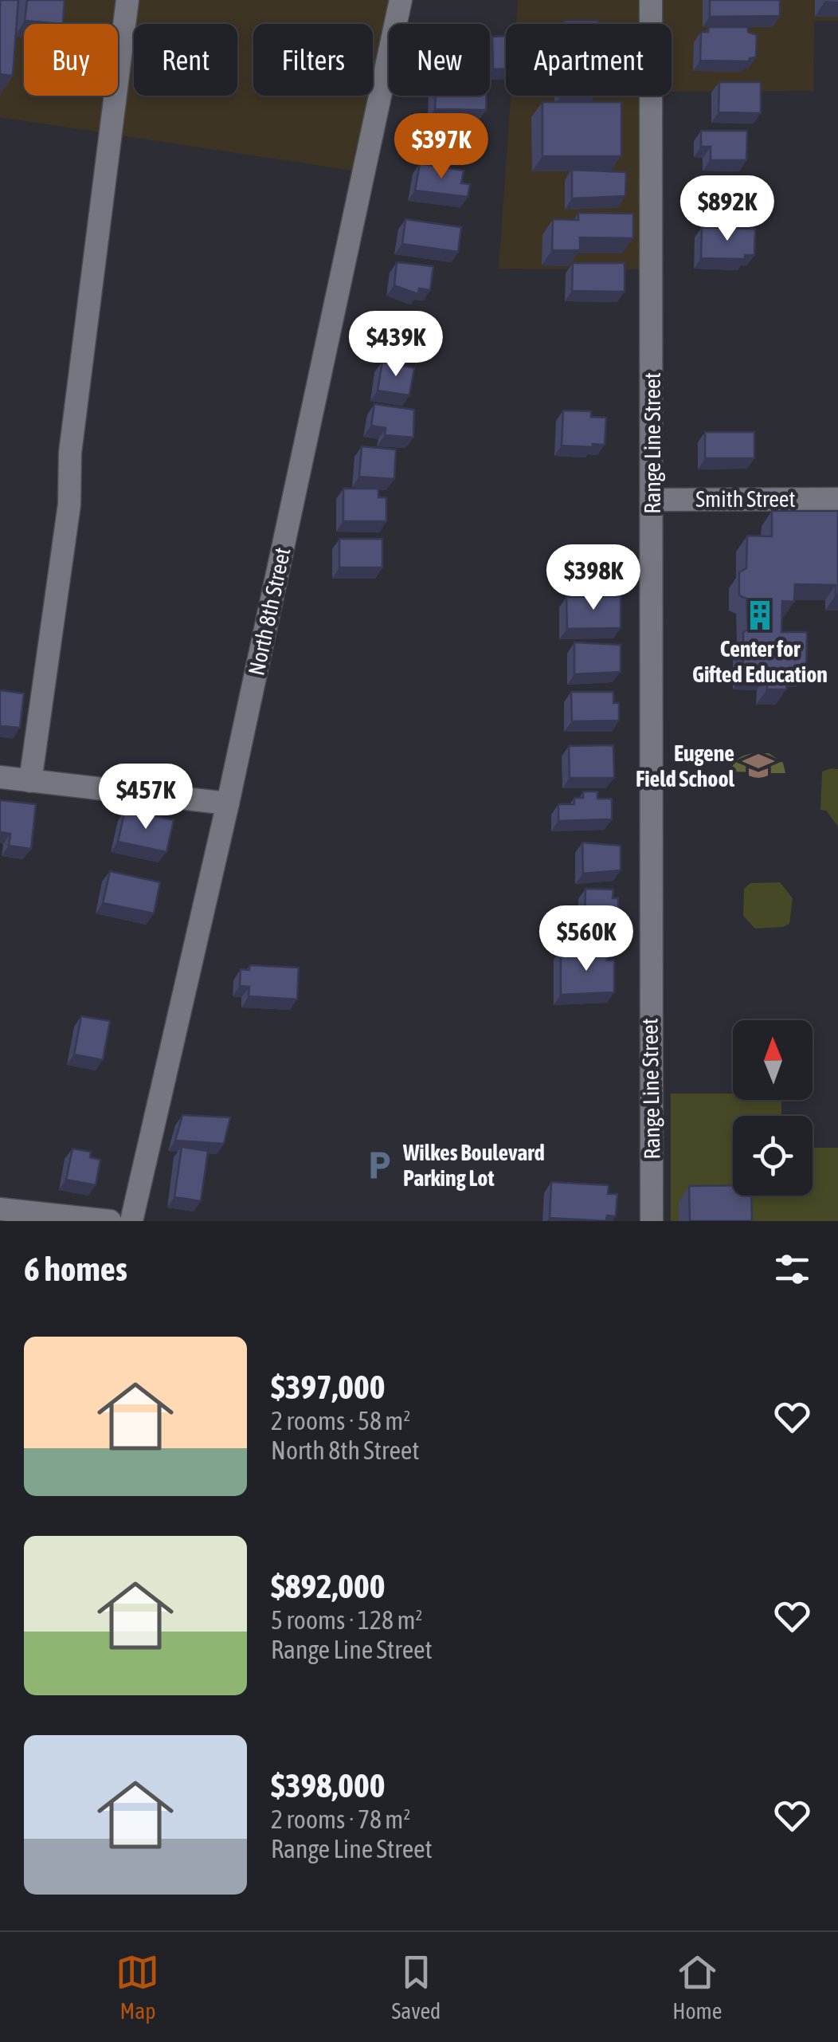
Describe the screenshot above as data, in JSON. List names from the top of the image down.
{
  "streets": {
    "street": ["Range Line Street", "Smith Street", "North 8th Street"]
  },
  "crossings": [
    ["Range Line Street", "Smith Street"]
  ],
  "places": {
    "building": ["Center for Gifted Education"],
    "school or university": ["Eugene Field School"],
    "parking": ["Wilkes Boulevard Parking Lot"]
  },
  "north": "top",
  "page": {
    "chip": [
      "Buy",
      "Rent",
      "Filters",
      "New",
      "Apartment"
    ],
    "price": [
      "$397K",
      "$892K",
      "$439K",
      "$398K",
      "$457K",
      "$560K"
    ],
    "heading": "6 homes",
    "list": [
      {
        "name": "$397,000",
        "note": "2 rooms · 58 m² · North 8th Street"
      },
      {
        "name": "$892,000",
        "note": "5 rooms · 128 m² · Range Line Street"
      },
      {
        "name": "$398,000",
        "note": "2 rooms · 78 m² · Range Line Street"
      }
    ],
    "tabs": ["Map", "Saved", "Home"]
  }
}
